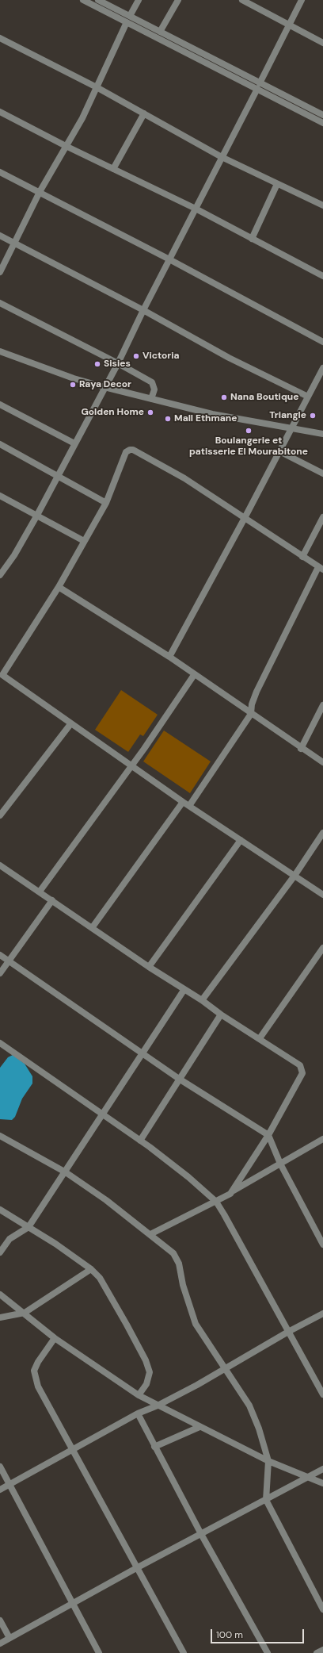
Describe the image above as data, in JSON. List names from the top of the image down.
{
  "places": [
    "Victoria",
    "Sisies",
    "Raya Decor",
    "Nana Boutique",
    "Golden Home",
    "Triangle",
    "Mall Ethmane",
    "Boulangerie et patisserie El Mourabitone"
  ],
  "scale_bar": "100 m"
}
